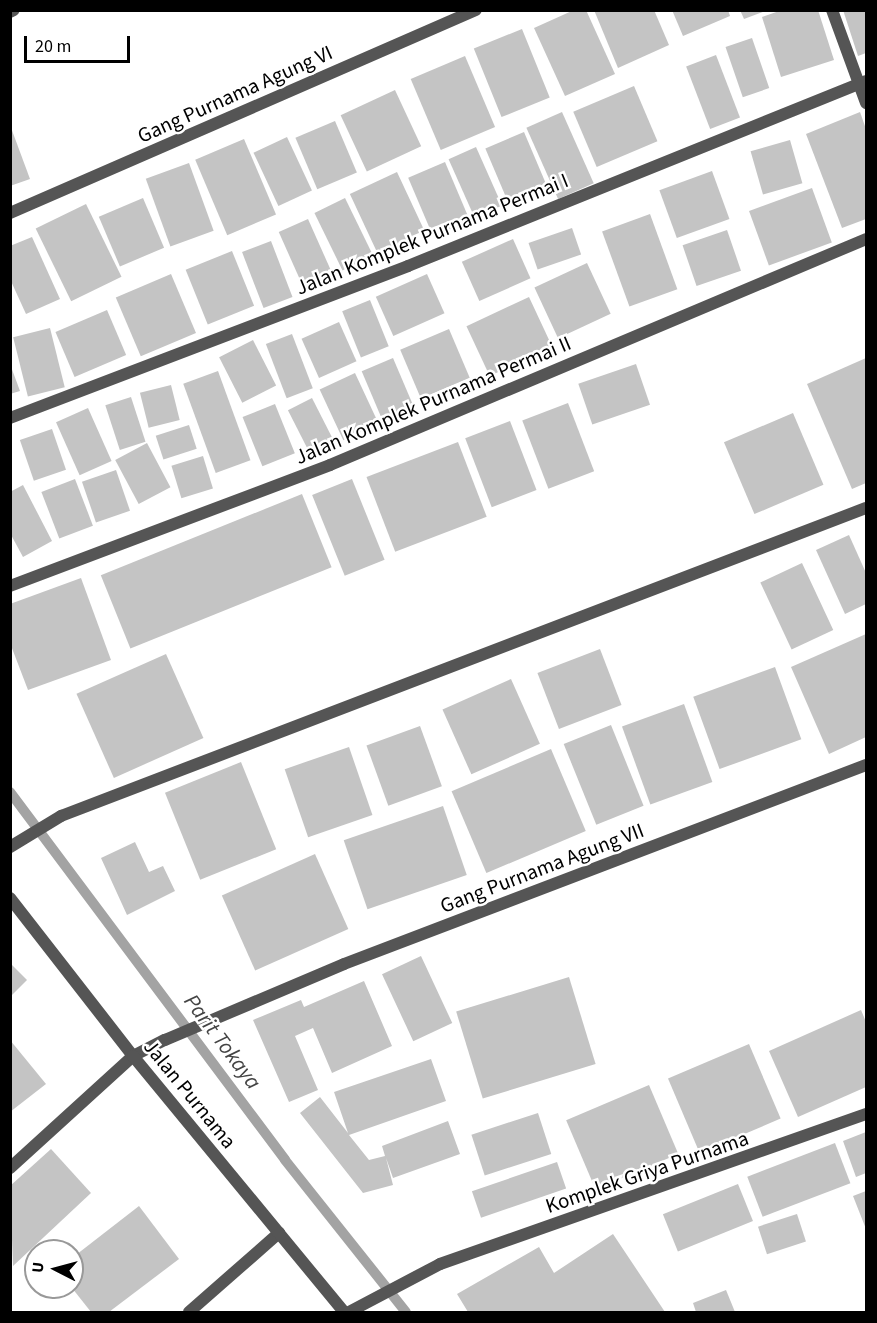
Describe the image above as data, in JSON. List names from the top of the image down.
{
  "streets": {
    "street": [
      "Gang Purnama Agung VI",
      "Jalan Komplek Purnama Permai I",
      "Jalan Komplek Purnama Permai II",
      "Gang Purnama Agung VII",
      "Jalan Purnama",
      "Komplek Griya Purnama"
    ]
  },
  "crossings": [
    ["Gang Purnama Agung VII", "Jalan Purnama"]
  ],
  "water": ["Parit Tokaya"],
  "scale_bar": "20 m",
  "north": "left"
}
